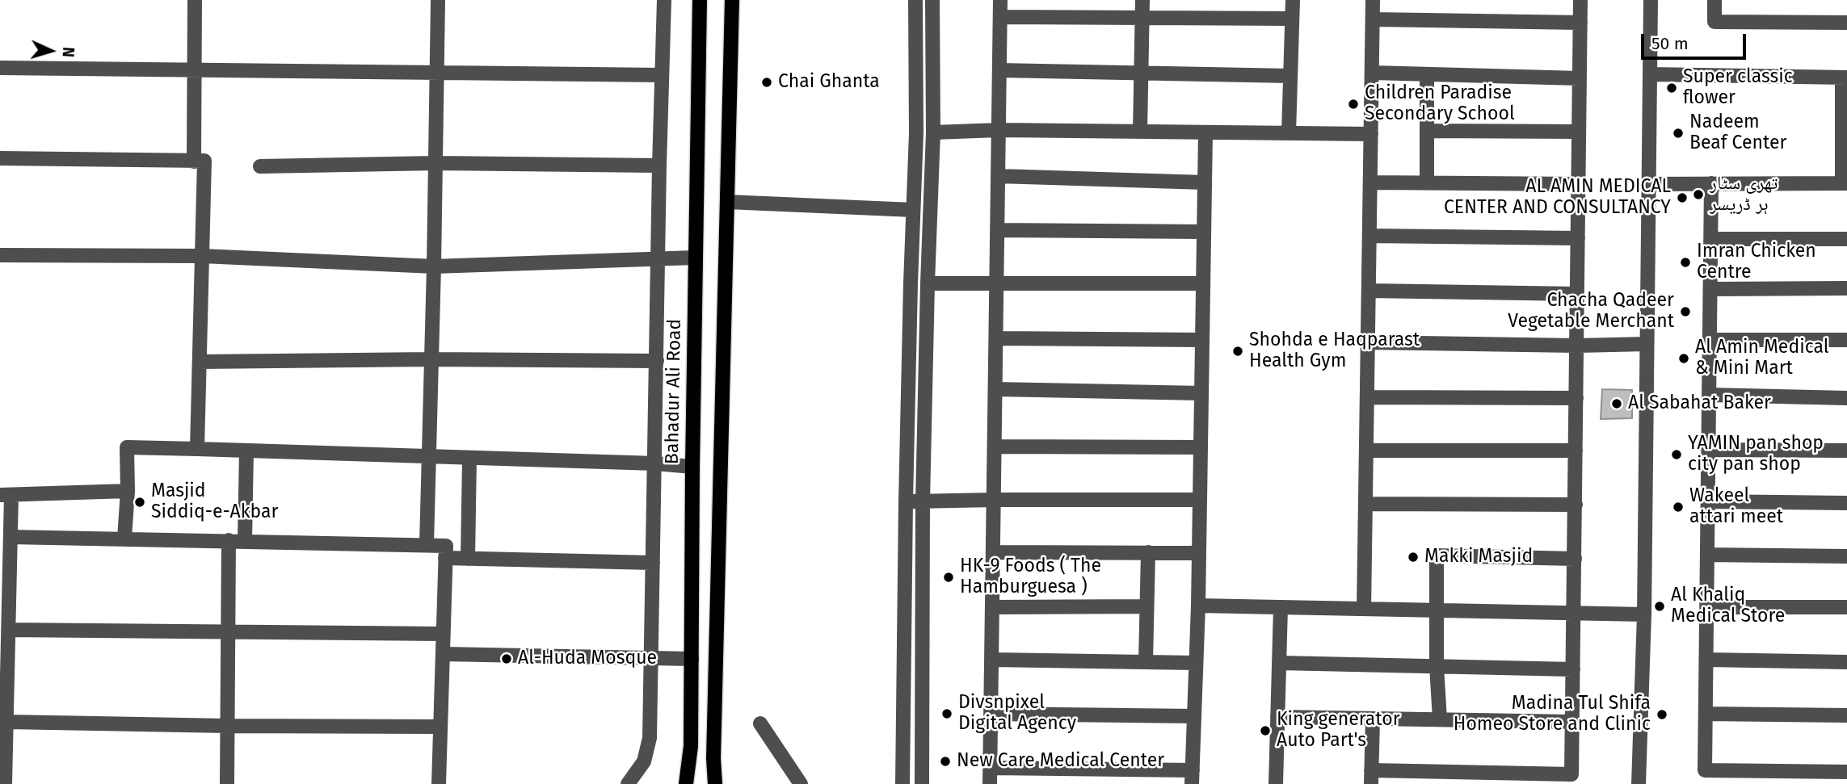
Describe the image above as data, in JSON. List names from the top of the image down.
{
  "streets": {
    "main road": ["Bahadur Ali Road"]
  },
  "places": [
    "Chai Ghanta",
    "Super classic flower",
    "Children Paradise Secondary School",
    "Nadeem Beaf Center",
    "تھری سٹار ہر ڈریسر",
    "AL AMIN MEDICAL CENTER AND CONSULTANCY",
    "Imran Chicken Centre",
    "Chacha Qadeer Vegetable Merchant",
    "Shohda e Haqparast Health Gym",
    "Al Amin Medical & Mini Mart",
    "Al Sabahat Baker",
    "YAMIN pan shop city pan shop",
    "Masjid Siddiq-e-Akbar",
    "Wakeel attari meet",
    "Makki Masjid",
    "HK-9 Foods ( The Hamburguesa )",
    "Al Khaliq Medical Store",
    "Al-Huda Mosque",
    "Divsnpixel Digital Agency",
    "Madina Tul Shifa Homeo Store and Clinic",
    "King generator Auto Part's",
    "New Care Medical Center"
  ],
  "scale_bar": "50 m",
  "north": "right"
}
